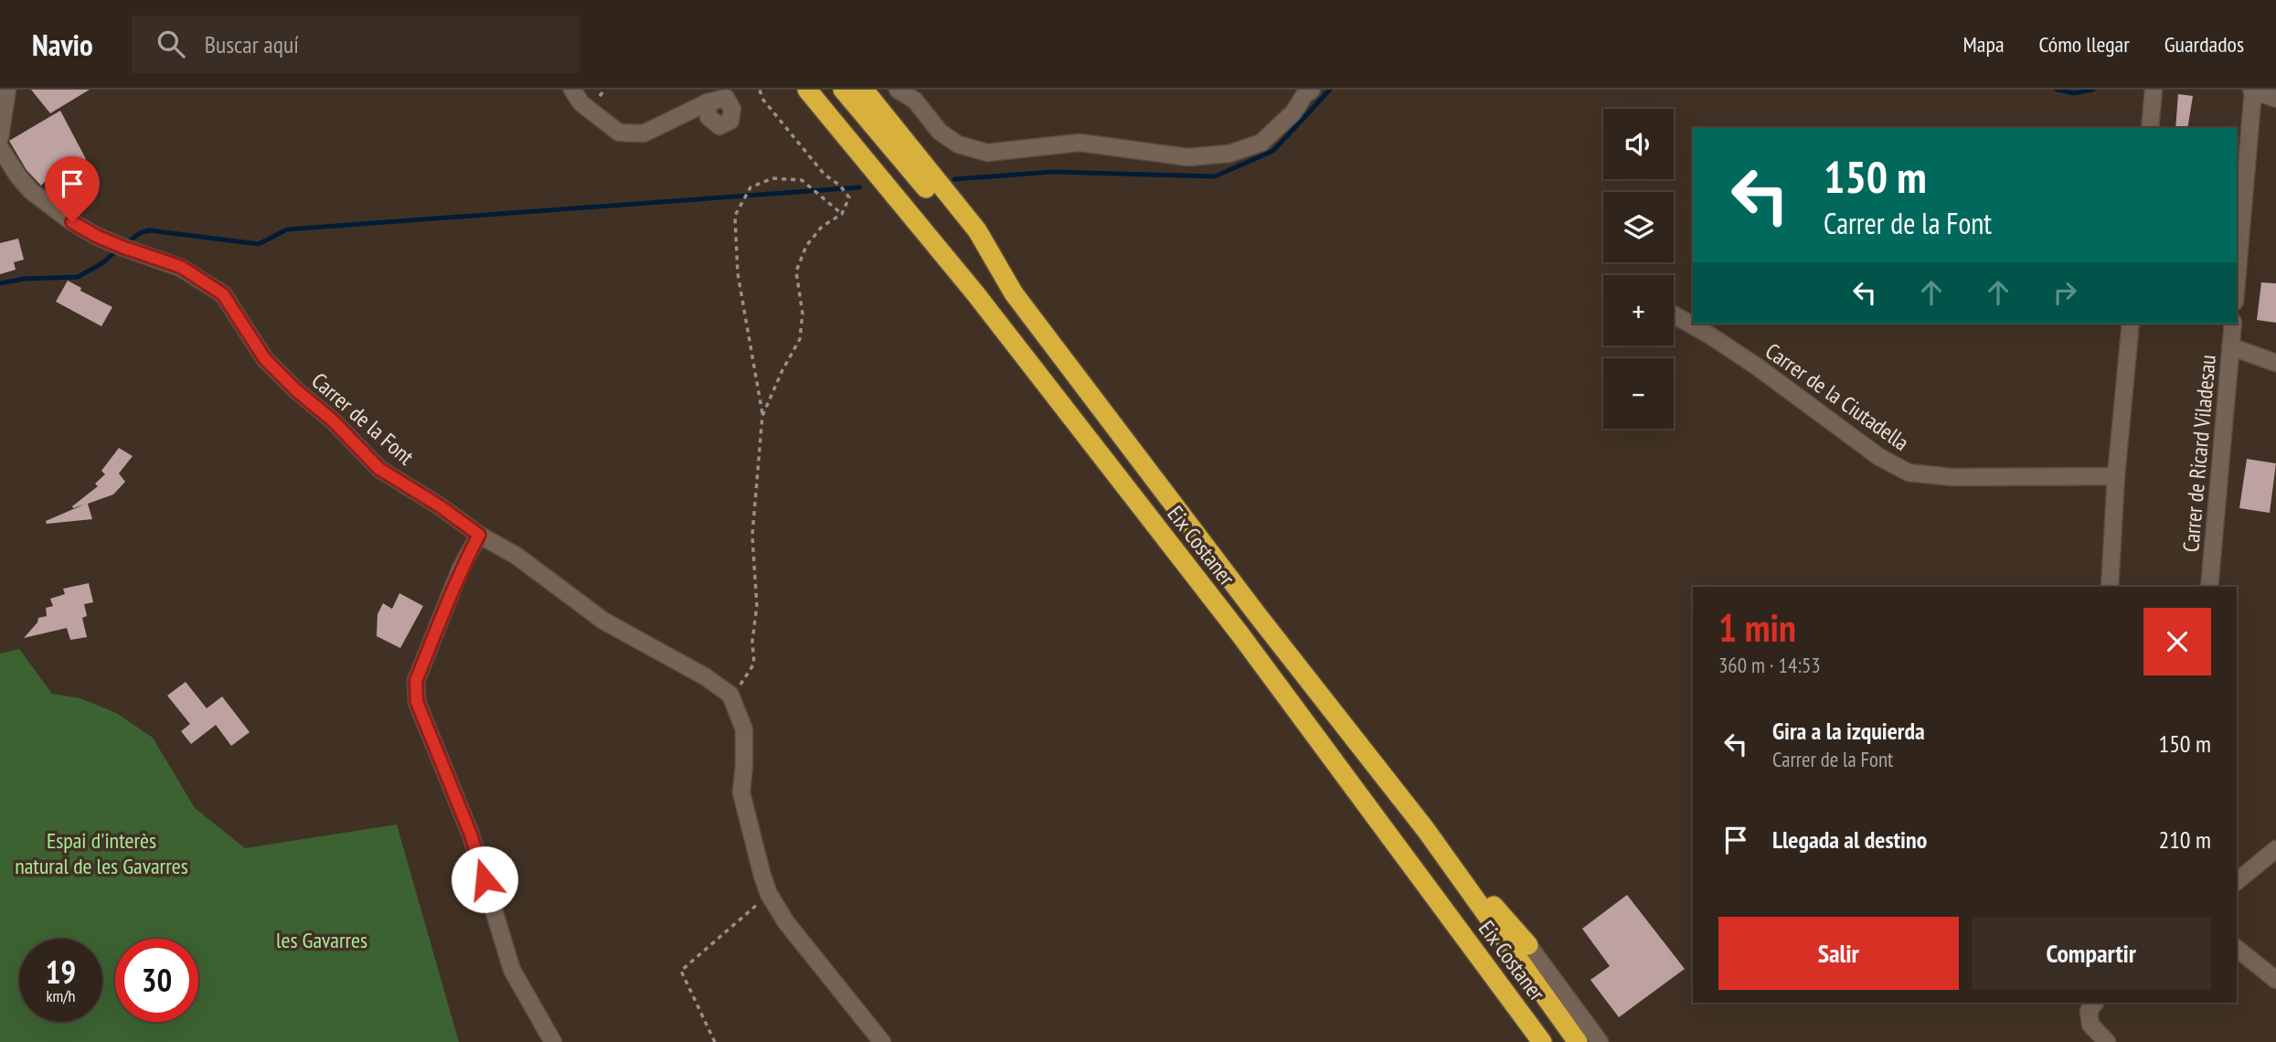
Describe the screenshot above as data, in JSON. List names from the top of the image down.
{
  "streets": {
    "highway": ["Eix Costaner"],
    "street": ["Carrer de la Ciutadella", "Carrer de la Font", "Carrer de Ricard Viladesau"]
  },
  "parks": ["Espai d'interès natural de les Gavarres", "les Gavarres"],
  "page": {
    "header": "Navio",
    "search": "Buscar aquí",
    "nav": ["Mapa", "Cómo llegar", "Guardados"],
    "map_buttons": ["+", "−"],
    "turn": ["150 m", "Carrer de la Font"],
    "heading": ["1 min", "360 m · 14:53"],
    "list": [
      {
        "name": "Gira a la izquierda",
        "note": "Carrer de la Font",
        "value": "150 m"
      },
      {
        "name": "Llegada al destino",
        "value": "210 m"
      }
    ],
    "buttons": ["Salir", "Compartir"],
    "speed": "19 km/h",
    "limit": "30"
  }
}
